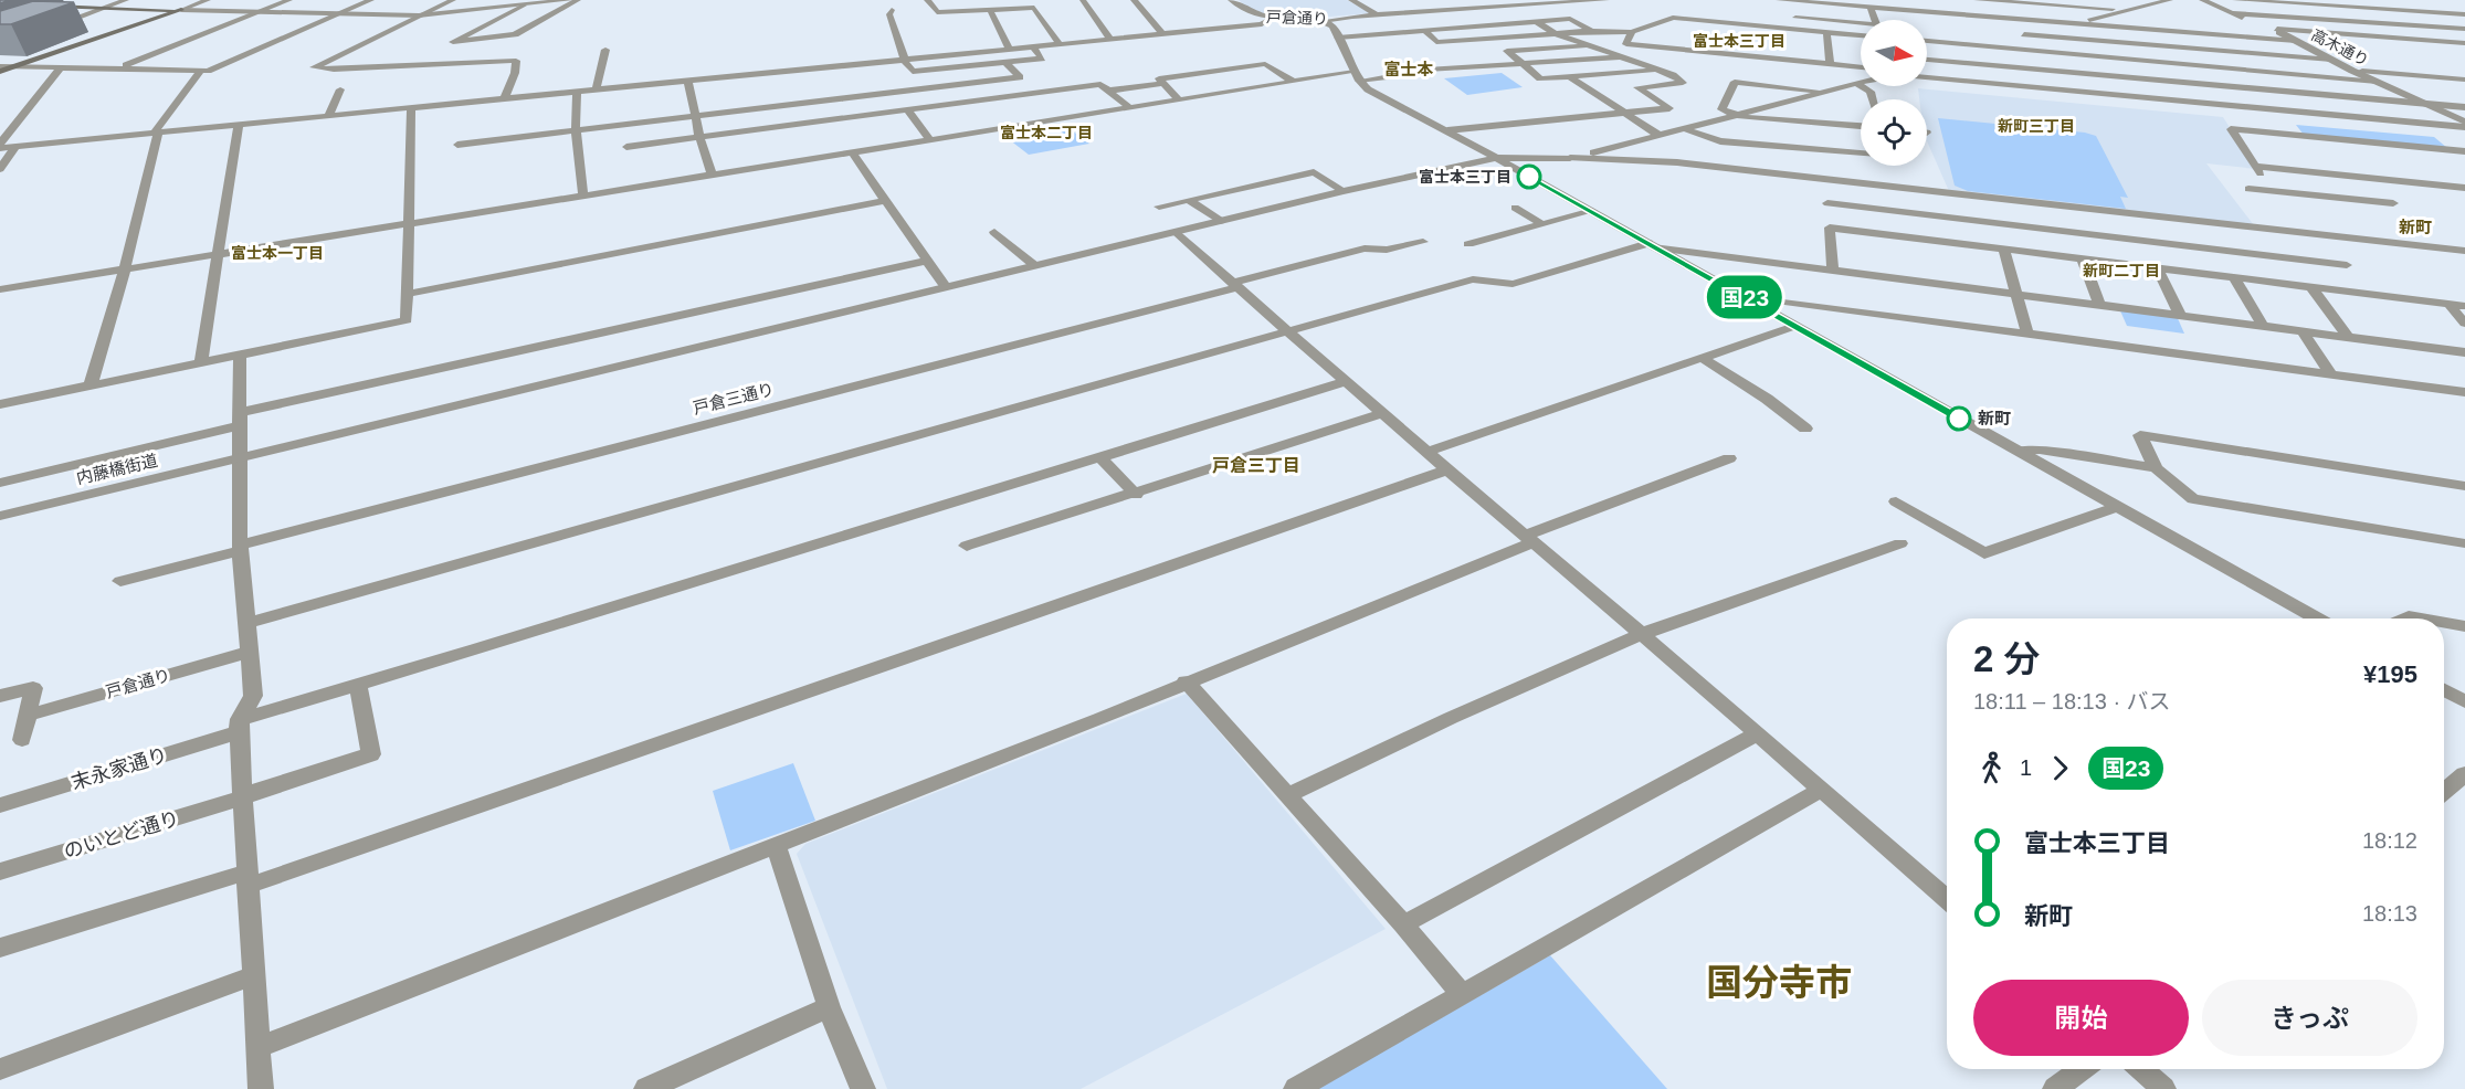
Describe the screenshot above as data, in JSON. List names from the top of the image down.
{
  "streets": {
    "street": [
      "戸倉通り",
      "高木通り",
      "戸倉三通り",
      "内藤橋街道",
      "末永家通り",
      "のいとど通り"
    ]
  },
  "crossings": [
    ["末永家通り", "のいとど通り"]
  ],
  "districts": [
    "富士本三丁目",
    "富士本",
    "新町三丁目",
    "富士本二丁目",
    "新町",
    "富士本一丁目",
    "新町二丁目",
    "戸倉三丁目",
    "国分寺市"
  ],
  "places": ["富士本三丁目", "新町"],
  "lines": ["bus line 国23"],
  "north": "right",
  "page": {
    "on_map": "国23",
    "heading": ["2 分", "18:11 – 18:13 · バス", "¥195"],
    "legs": ["1", "国23"],
    "list": [
      {
        "name": "富士本三丁目",
        "value": "18:12"
      },
      {
        "name": "新町",
        "value": "18:13"
      }
    ],
    "buttons": ["開始", "きっぷ"]
  }
}
